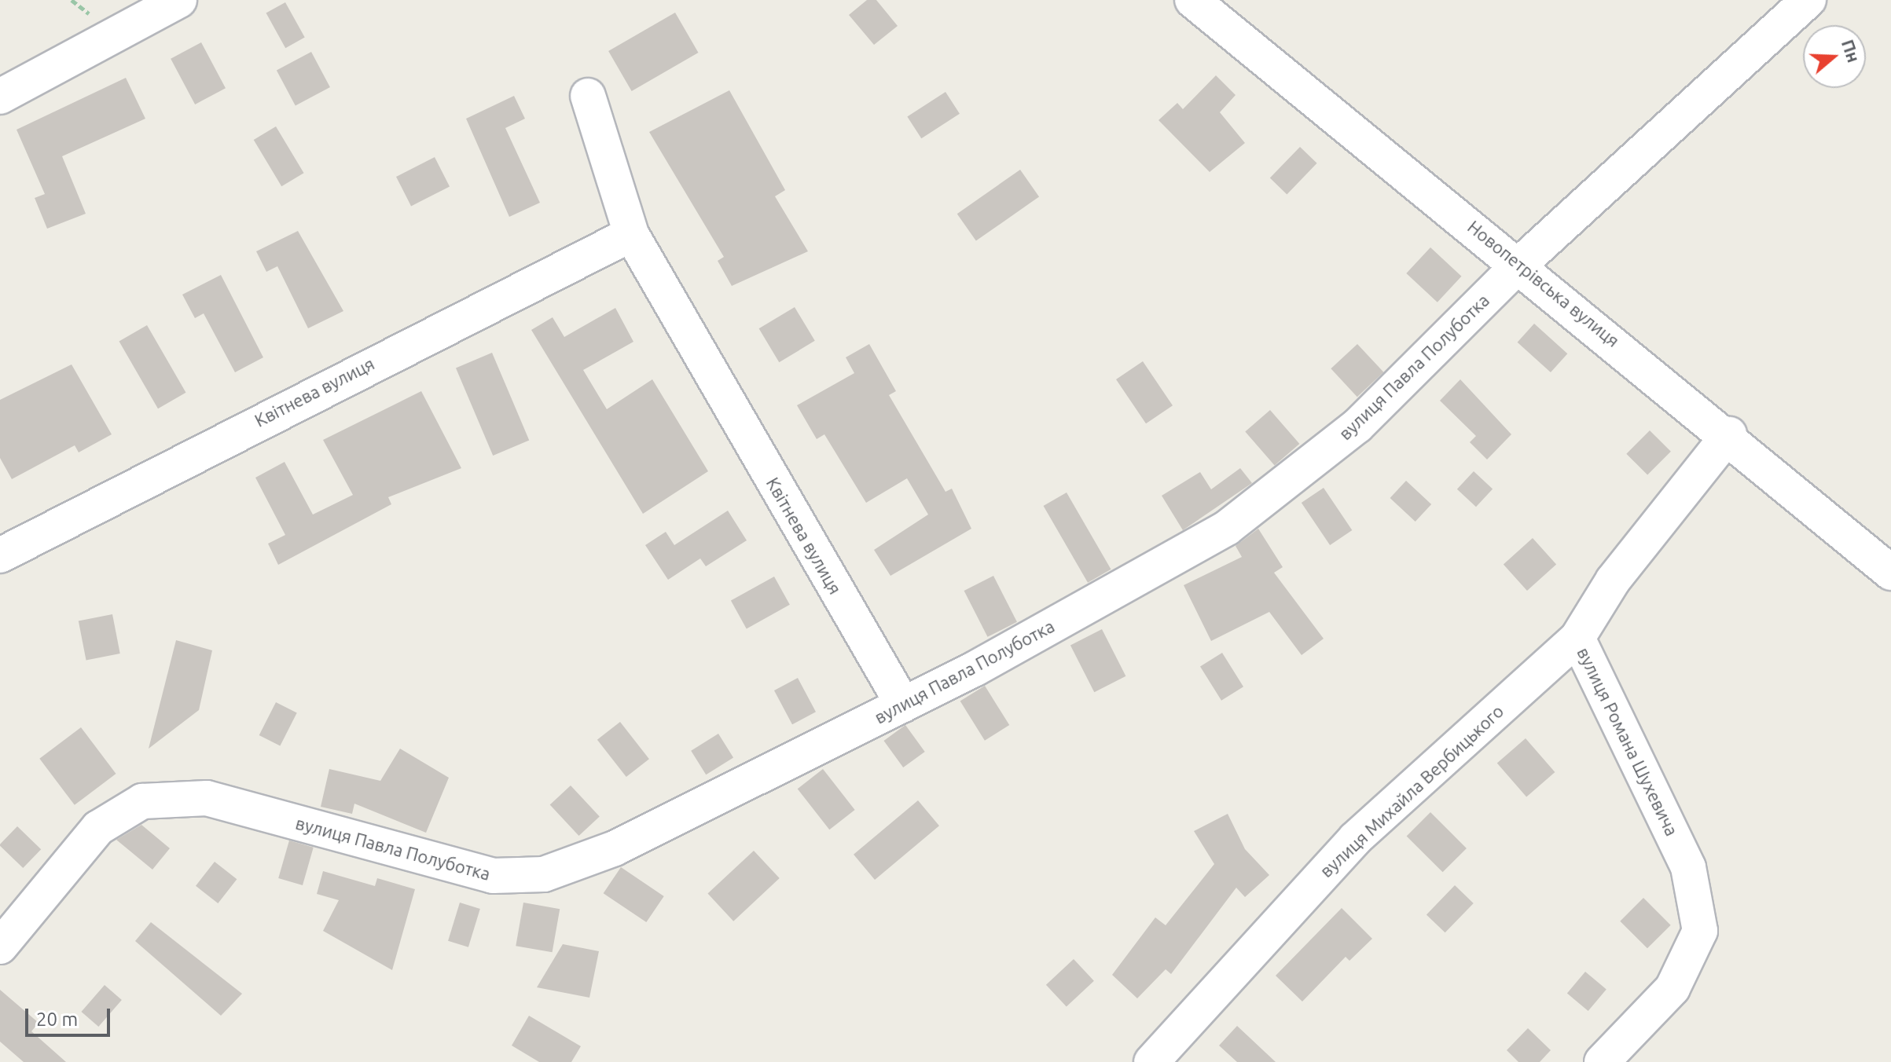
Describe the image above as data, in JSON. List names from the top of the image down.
{
  "streets": {
    "street": [
      "Новопетрівська вулиця",
      "вулиця Павла Полуботка",
      "Квітнева вулиця",
      "вулиця Романа Шухевича",
      "вулиця Михайла Вербицького"
    ]
  },
  "crossings": [
    ["Новопетрівська вулиця", "вулиця Павла Полуботка"],
    ["Новопетрівська вулиця", "вулиця Романа Шухевича"],
    ["вулиця Павла Полуботка", "Квітнева вулиця"],
    ["вулиця Романа Шухевича", "вулиця Михайла Вербицького"]
  ],
  "scale_bar": "20 m",
  "north": "right"
}
